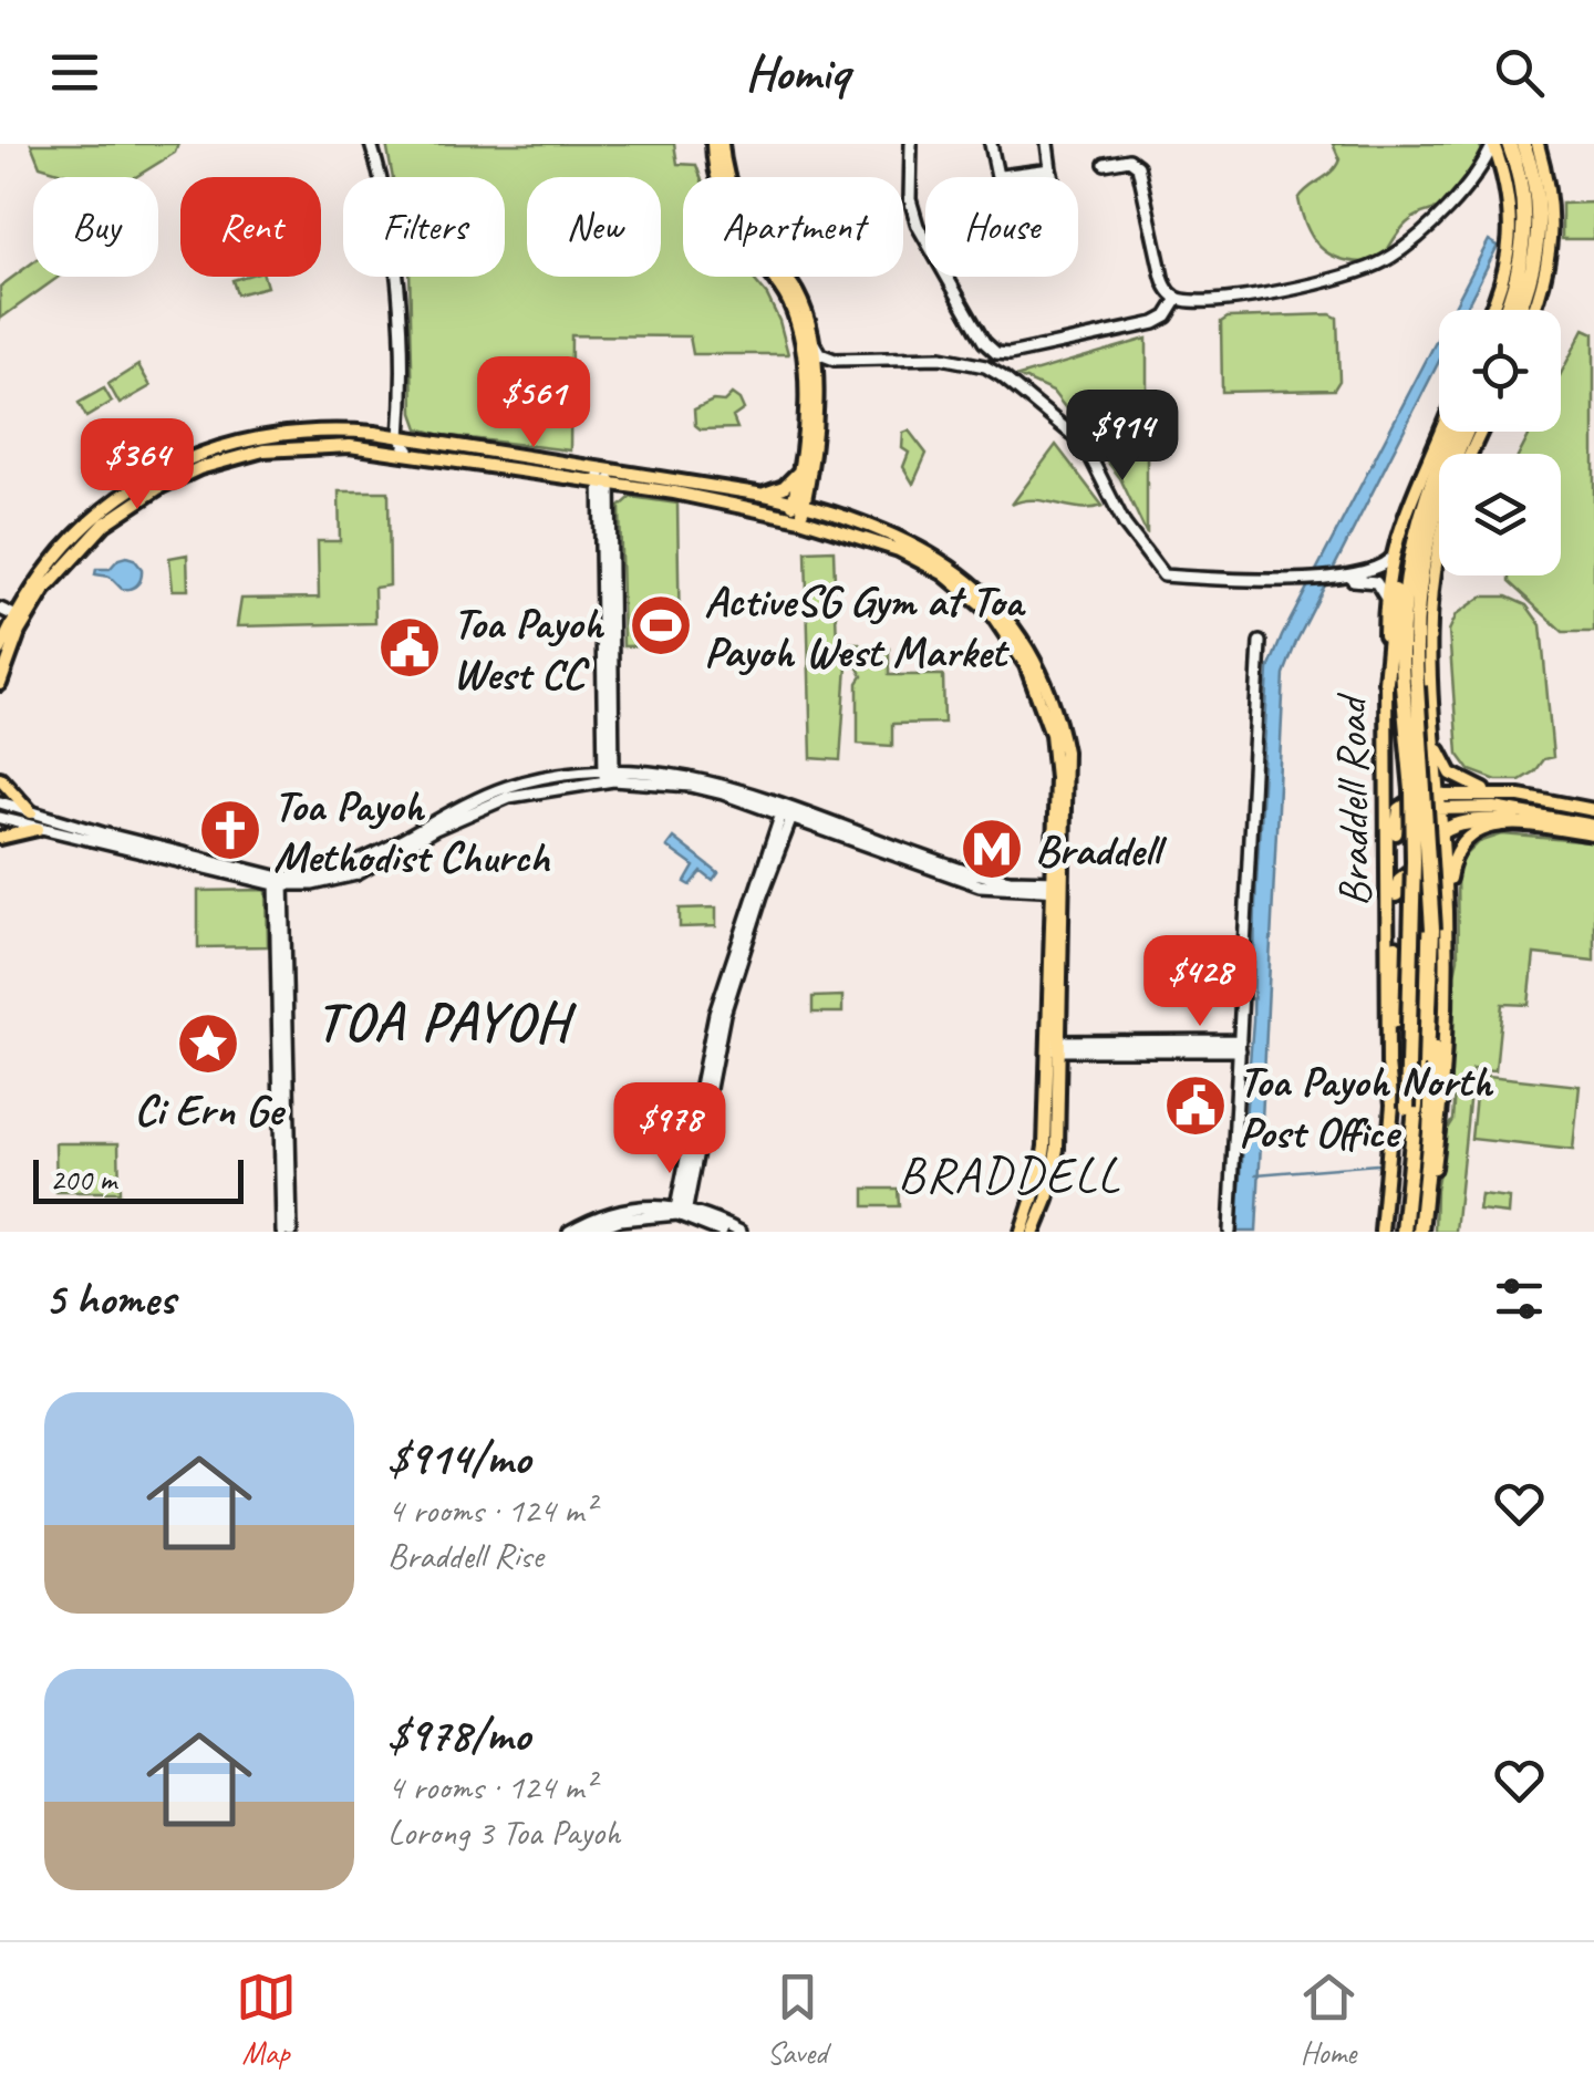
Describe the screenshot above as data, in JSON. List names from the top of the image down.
{
  "streets": {
    "highway": ["Braddell Road"]
  },
  "districts": ["TOA PAYOH", "BRADDELL"],
  "places": {
    "sports": ["ActiveSG Gym at Toa Payoh West Market"],
    "public building": ["Toa Payoh West CC", "Toa Payoh North Post Office"],
    "church": ["Toa Payoh Methodist Church"],
    "metro station": ["Braddell"],
    "place": ["Ci Ern Ge"]
  },
  "scale_bar": "200 m",
  "page": {
    "header": "Homiq",
    "chip": [
      "Buy",
      "Rent",
      "Filters",
      "New",
      "Apartment",
      "House"
    ],
    "price": [
      "$561",
      "$914",
      "$364",
      "$428",
      "$978"
    ],
    "scale": "200 m",
    "heading": "5 homes",
    "list": [
      {
        "name": "$914/mo",
        "note": "4 rooms · 124 m² · Braddell Rise"
      },
      {
        "name": "$978/mo",
        "note": "4 rooms · 124 m² · Lorong 3 Toa Payoh"
      }
    ],
    "tabs": ["Map", "Saved", "Home"]
  }
}
